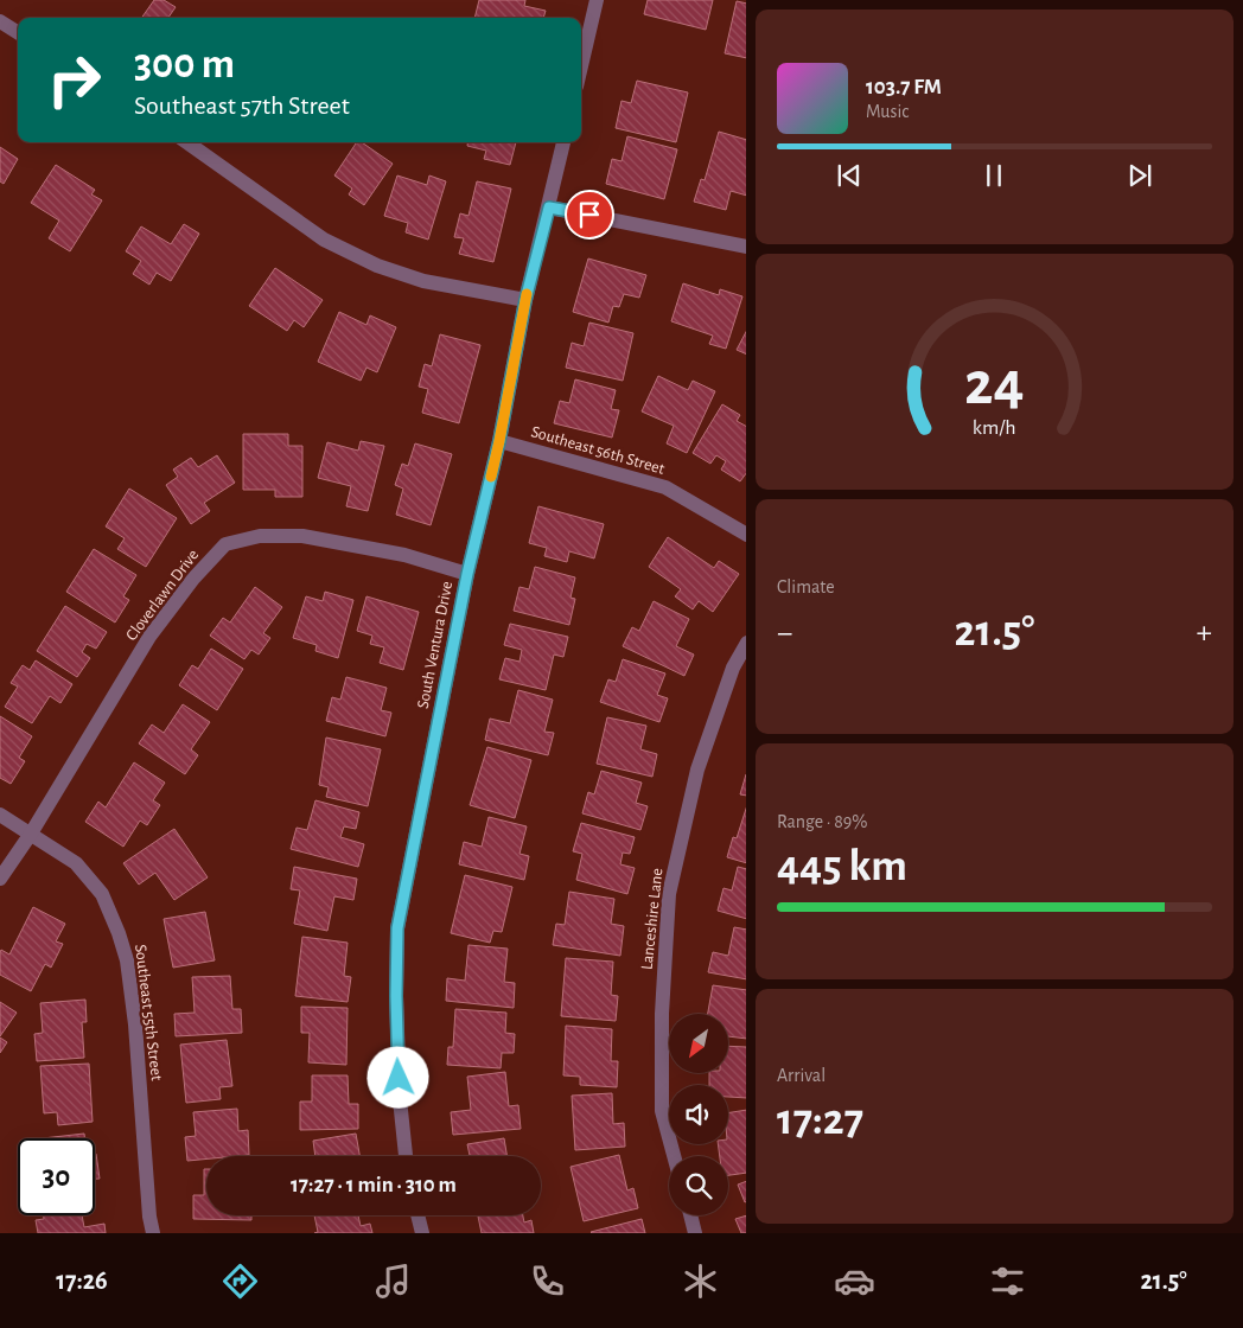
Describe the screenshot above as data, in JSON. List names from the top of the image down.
{
  "streets": {
    "street": [
      "Southeast 56th Street",
      "Cloverlawn Drive",
      "South Ventura Drive",
      "Lanceshire Lane",
      "Southeast 55th Street"
    ]
  },
  "crossings": [
    ["Southeast 56th Street", "South Ventura Drive"],
    ["Cloverlawn Drive", "South Ventura Drive"],
    ["Cloverlawn Drive", "Southeast 55th Street"]
  ],
  "north": "bottom left",
  "page": {
    "turn": ["300 m", "Southeast 57th Street"],
    "song": ["103.7 FM", "Music"],
    "tile": [
      "Climate",
      ["Range · 89%", "445 km"],
      ["Arrival", "17:27"]
    ],
    "heat": ["−", "21.5°", "+"],
    "limit": "30",
    "trip": "17:27 · 1 min · 310 m",
    "tabs": ["17:26", "21.5°"],
    "gauge": ["24", "km/h"]
  }
}
